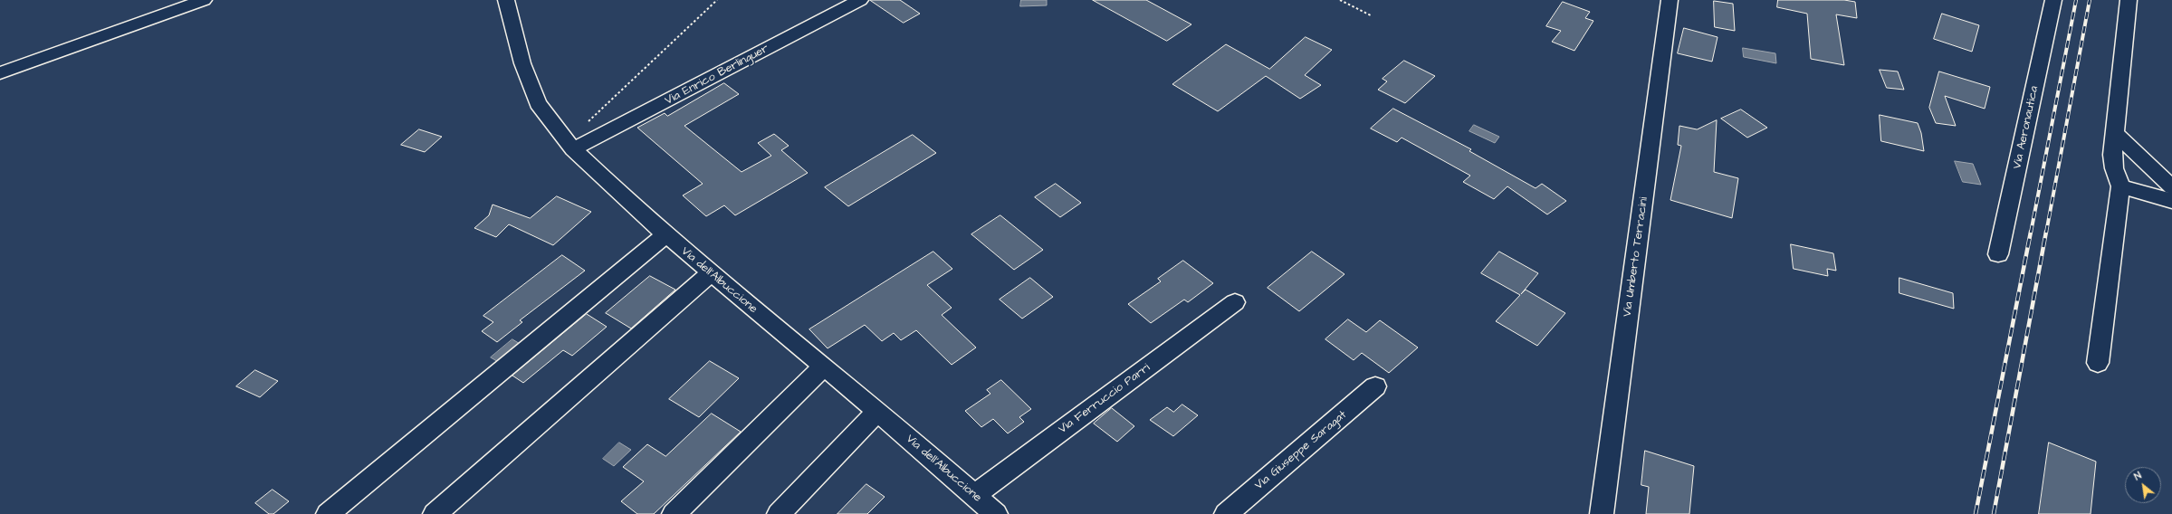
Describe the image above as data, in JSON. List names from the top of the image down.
{
  "streets": {
    "street": [
      "Via Enrico Berlinguer",
      "Via Aeronautica",
      "Via Umberto Terracini",
      "Via dell'Albuccione",
      "Via Ferruccio Parri",
      "Via Giuseppe Saragat"
    ]
  },
  "crossings": [
    ["Via Enrico Berlinguer", "Via dell'Albuccione"],
    ["Via dell'Albuccione", "Via Ferruccio Parri"]
  ],
  "north": "top left"
}
